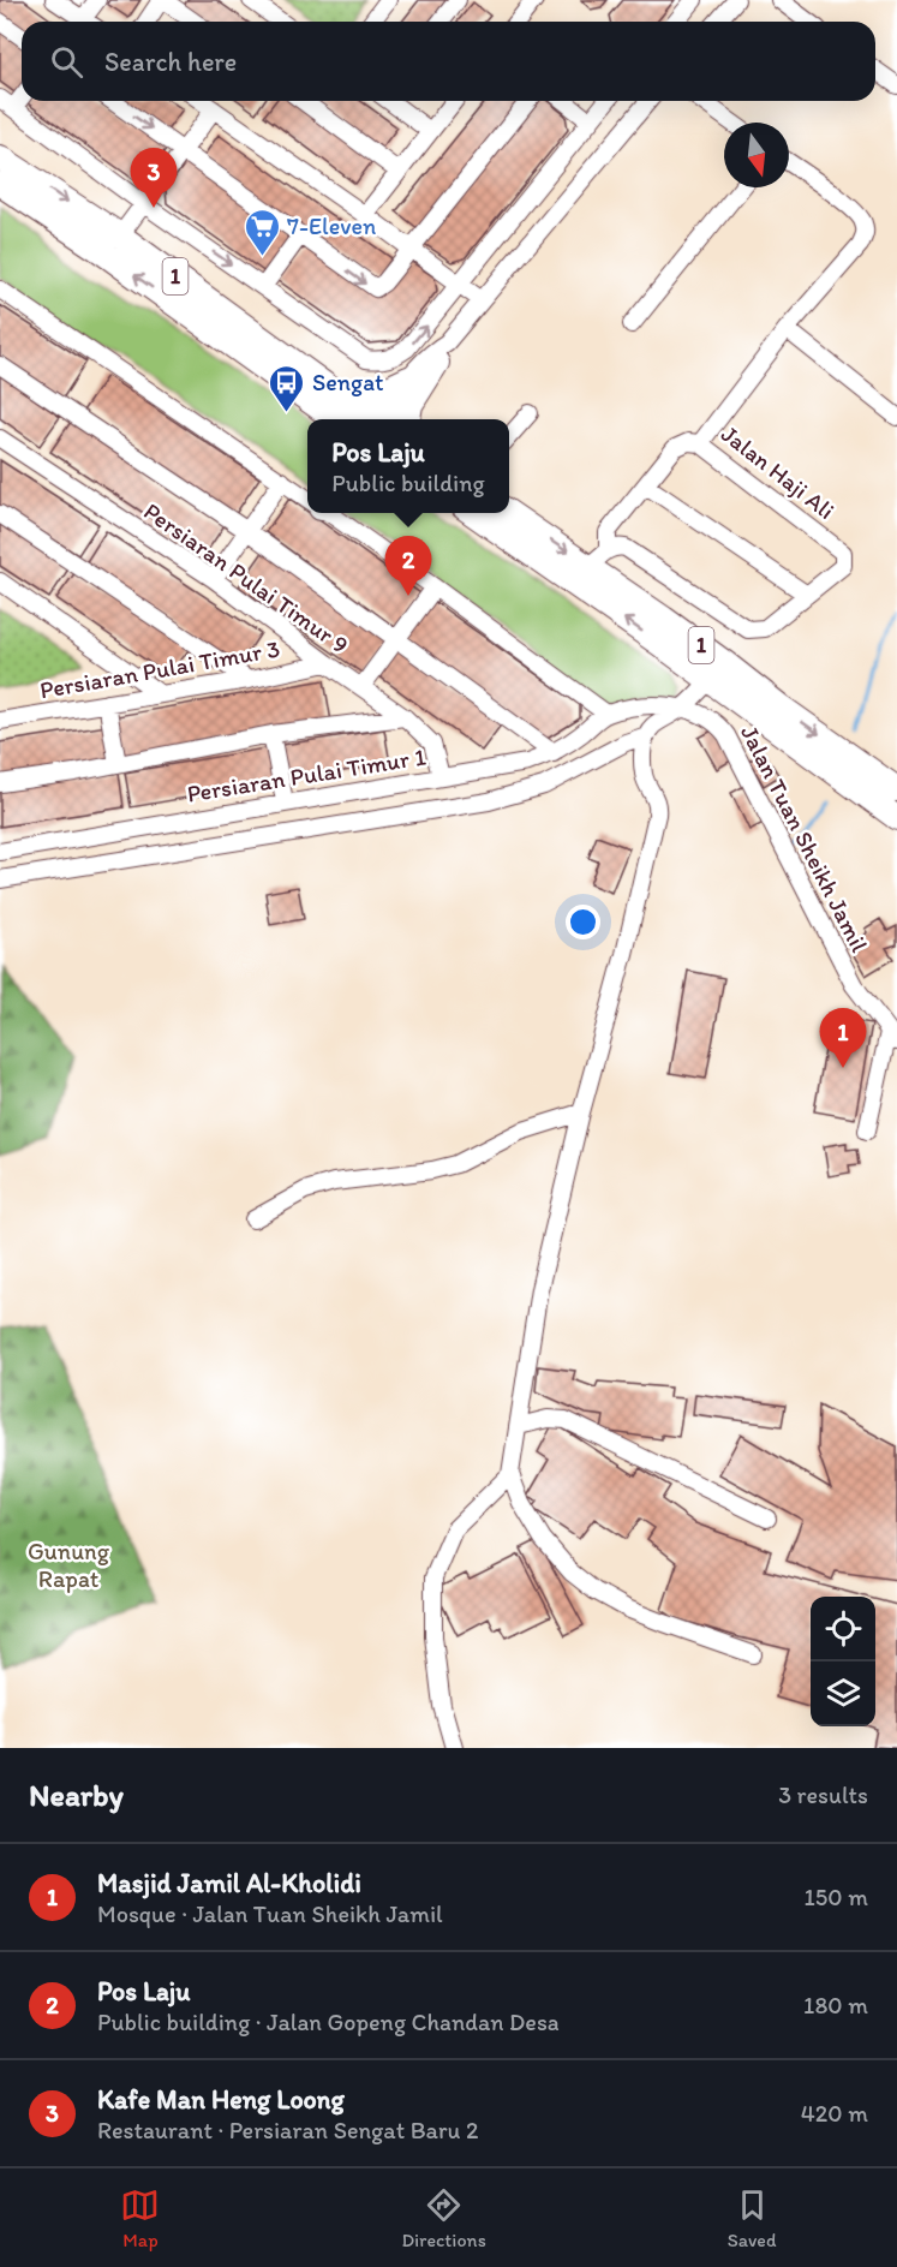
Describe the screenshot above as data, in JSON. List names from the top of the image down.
{
  "streets": {
    "highway": ["1"],
    "street": [
      "Jalan Haji Ali",
      "Persiaran Pulai Timur 9",
      "Persiaran Pulai Timur 3",
      "Persiaran Pulai Timur 1",
      "Jalan Tuan Sheikh Jamil"
    ]
  },
  "crossings": [
    ["Persiaran Pulai Timur 9", "Persiaran Pulai Timur 3"],
    ["Persiaran Pulai Timur 9", "Persiaran Pulai Timur 1"]
  ],
  "parks": ["Gunung Rapat"],
  "places": {
    "supermarket": ["7-Eleven"],
    "bus stop": ["Sengat"]
  },
  "north": "bottom",
  "page": {
    "search": "Search here",
    "pins": ["3", "2", "1"],
    "popup": ["Pos Laju", "Public building"],
    "heading": ["Nearby", "3 results"],
    "list": [
      {
        "mark": "1",
        "name": "Masjid Jamil Al-Kholidi",
        "note": "Mosque · Jalan Tuan Sheikh Jamil",
        "value": "150 m"
      },
      {
        "mark": "2",
        "name": "Pos Laju",
        "note": "Public building · Jalan Gopeng Chandan Desa",
        "value": "180 m"
      },
      {
        "mark": "3",
        "name": "Kafe Man Heng Loong",
        "note": "Restaurant · Persiaran Sengat Baru 2",
        "value": "420 m"
      }
    ],
    "nav": ["Map", "Directions", "Saved"]
  }
}
